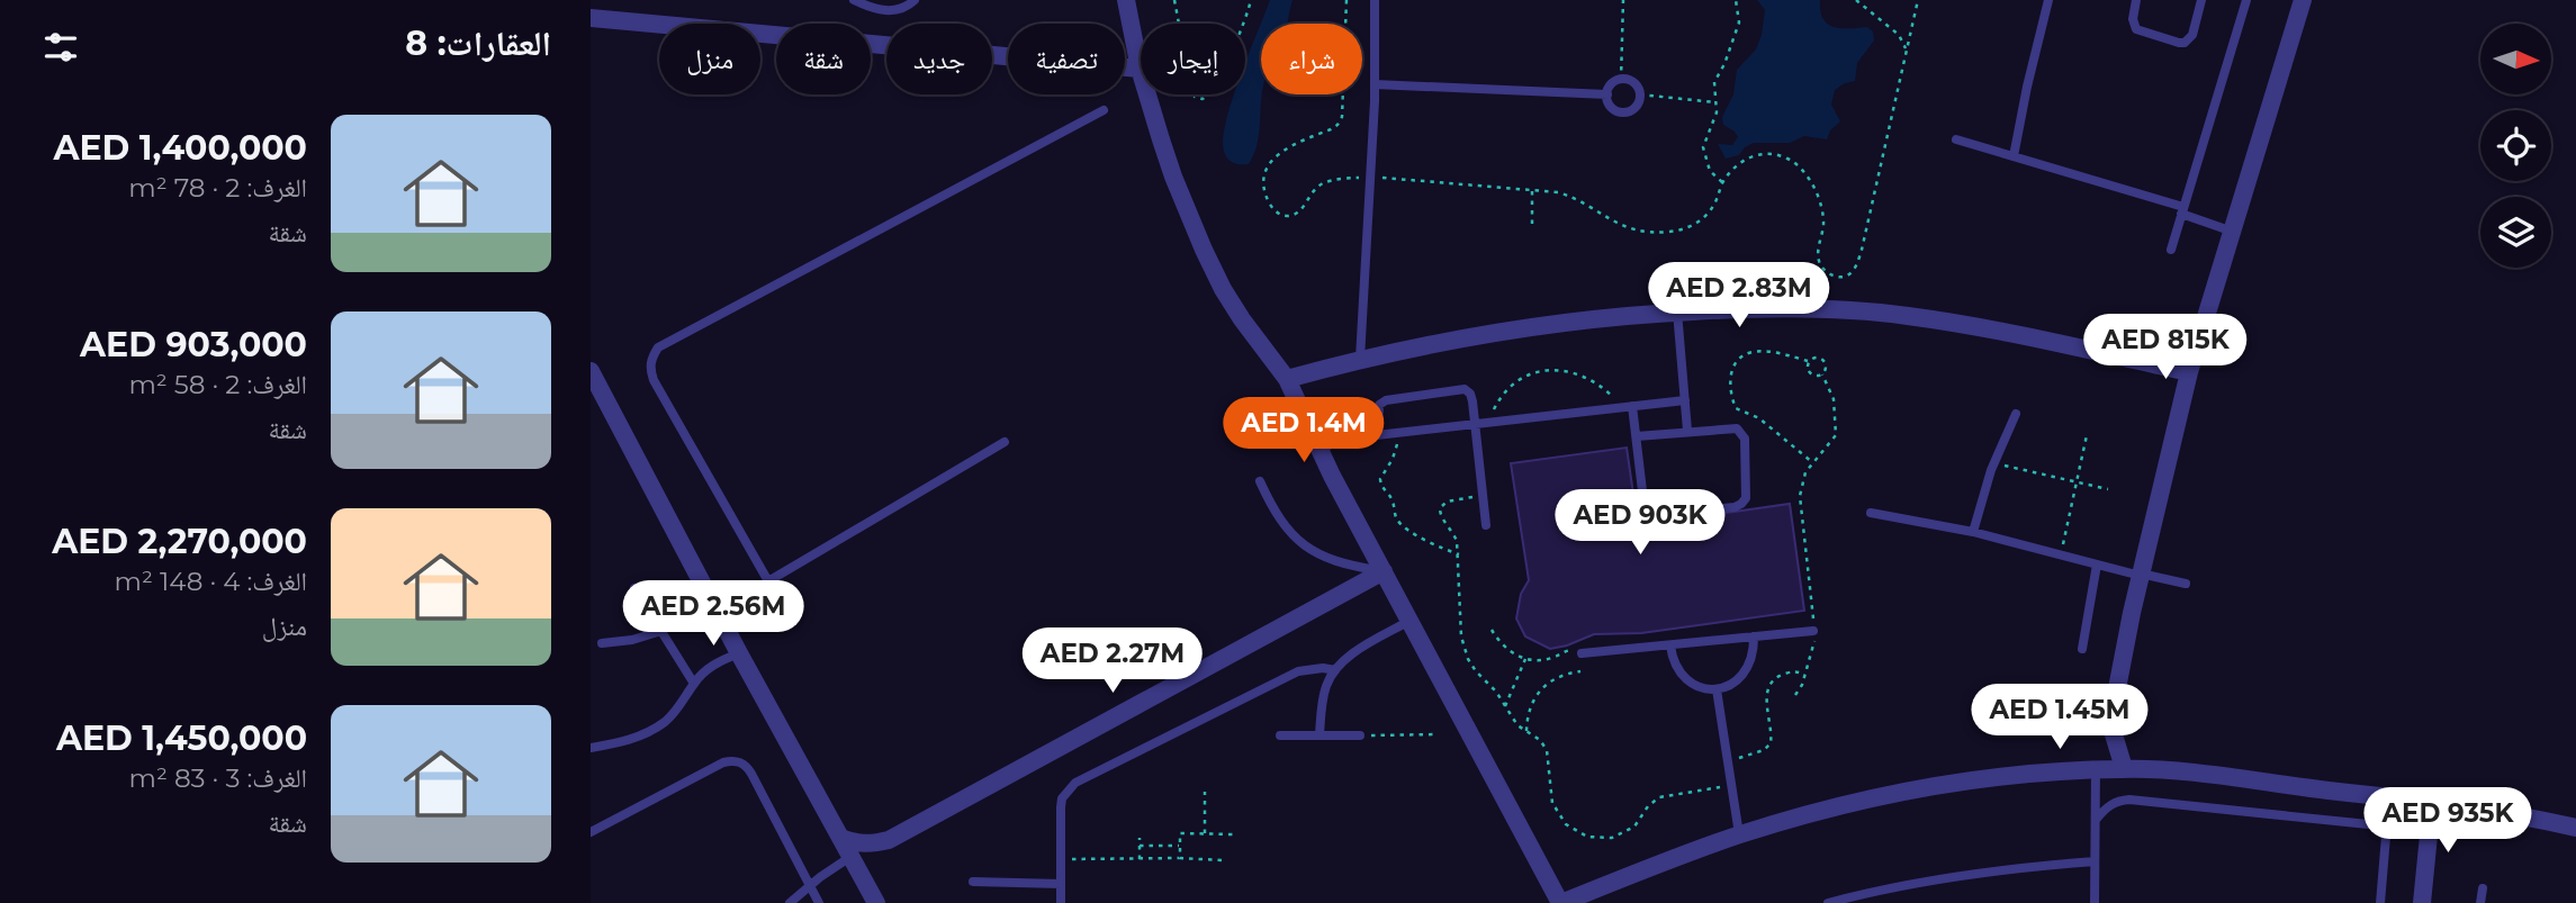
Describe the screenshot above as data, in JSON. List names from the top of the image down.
{
  "north": "right",
  "page": {
    "heading": "العقارات: 8",
    "chip": [
      "شراء",
      "إيجار",
      "تصفية",
      "جديد",
      "شقة",
      "منزل"
    ],
    "list": [
      {
        "name": "AED 1,400,000",
        "note": "الغرف: 2 · 78 m² · شقة"
      },
      {
        "name": "AED 903,000",
        "note": "الغرف: 2 · 58 m² · شقة"
      },
      {
        "name": "AED 2,270,000",
        "note": "الغرف: 4 · 148 m² · منزل"
      },
      {
        "name": "AED 1,450,000",
        "note": "الغرف: 3 · 83 m² · شقة"
      }
    ],
    "price": [
      "AED 2.83M",
      "AED 815K",
      "AED 1.4M",
      "AED 903K",
      "AED 2.56M",
      "AED 2.27M",
      "AED 1.45M",
      "AED 935K"
    ]
  }
}
